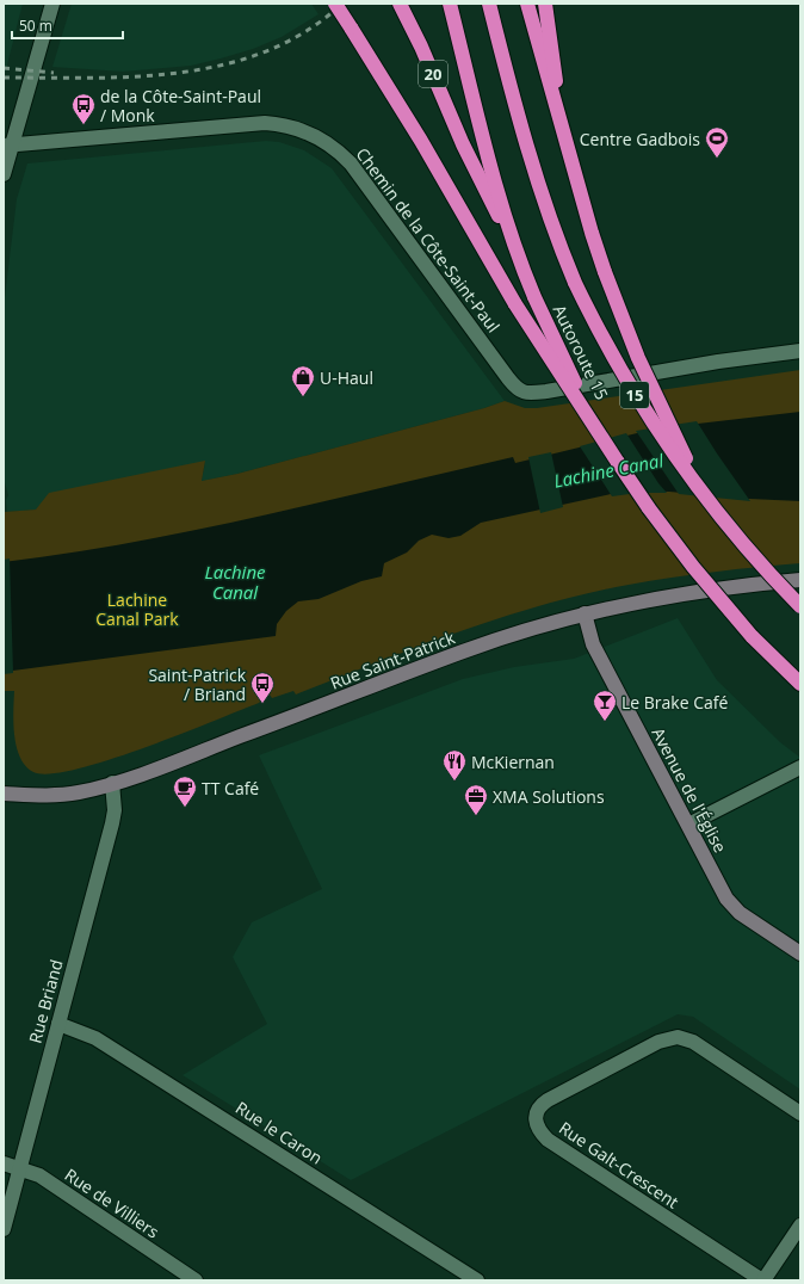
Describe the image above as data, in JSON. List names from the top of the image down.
{
  "streets": {
    "highway": ["20", "Autoroute 15", "15"],
    "main road": ["Rue Saint-Patrick", "Avenue de l'Église"],
    "street": [
      "Chemin de la Côte-Saint-Paul",
      "Rue Briand",
      "Rue le Caron",
      "Rue Galt-Crescent",
      "Rue de Villiers"
    ]
  },
  "crossings": [
    ["20", "Autoroute 15"],
    ["Rue Saint-Patrick", "Avenue de l'Église"],
    ["Rue Saint-Patrick", "Rue Briand"],
    ["Rue Briand", "Rue le Caron"],
    ["Rue Briand", "Rue de Villiers"]
  ],
  "water": ["Lachine Canal"],
  "parks": ["Lachine Canal Park"],
  "places": {
    "bus stop": ["de la Côte-Saint-Paul / Monk", "Saint-Patrick / Briand"],
    "sports": ["Centre Gadbois"],
    "shop": ["U-Haul"],
    "bar": ["Le Brake Café"],
    "restaurant": ["McKiernan"],
    "cafe": ["TT Café"],
    "office": ["XMA Solutions"]
  },
  "scale_bar": "50 m"
}
